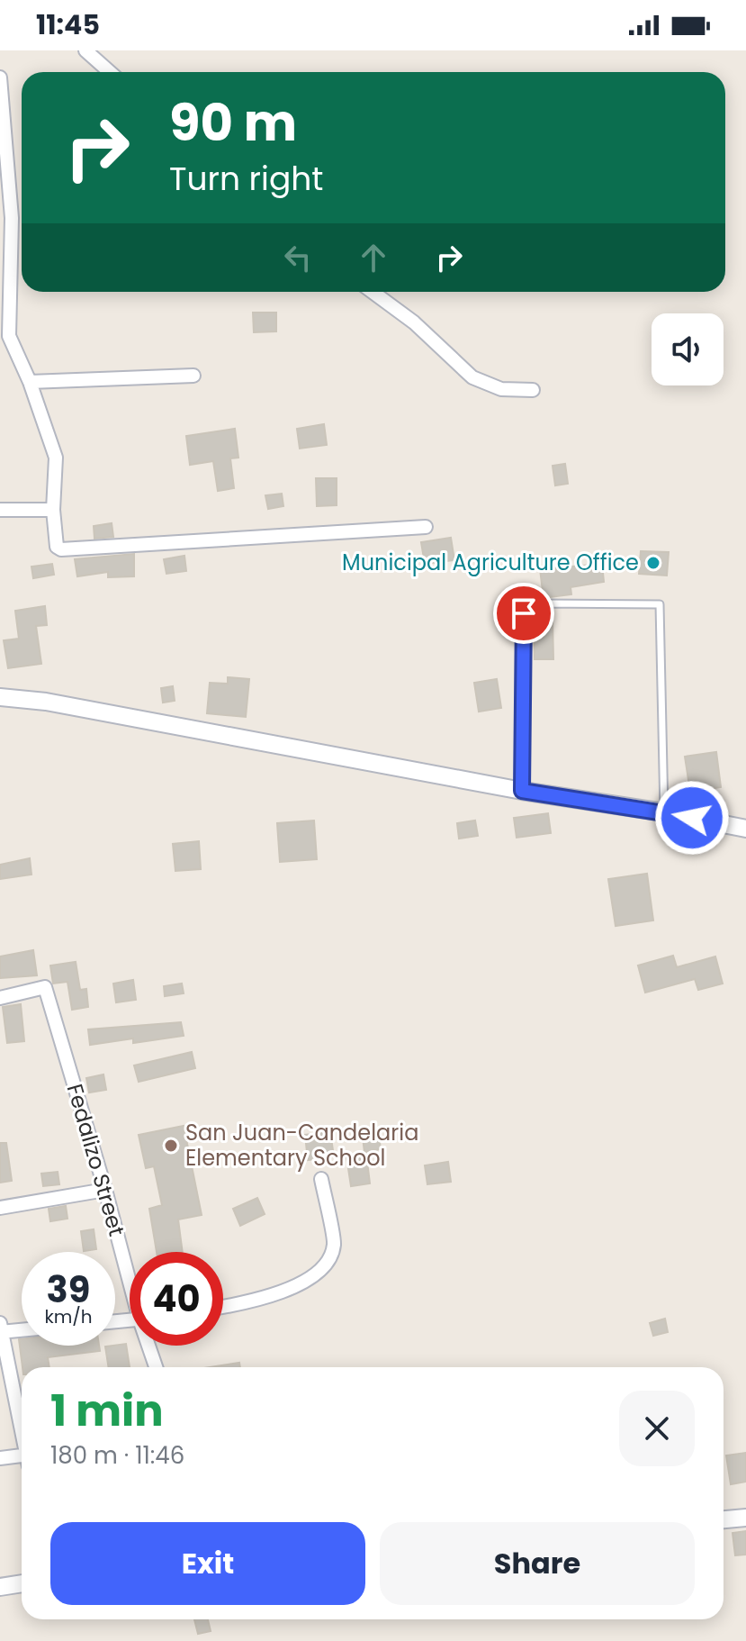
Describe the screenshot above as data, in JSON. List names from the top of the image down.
{
  "streets": {
    "street": ["Fedalizo Street"]
  },
  "places": ["Municipal Agriculture Office", "San Juan-Candelaria Elementary School"],
  "page": {
    "status": "11:45",
    "turn": ["90 m", "Turn right"],
    "speed": "39 km/h",
    "limit": "40",
    "heading": ["1 min", "180 m · 11:46"],
    "buttons": ["Exit", "Share"]
  }
}
